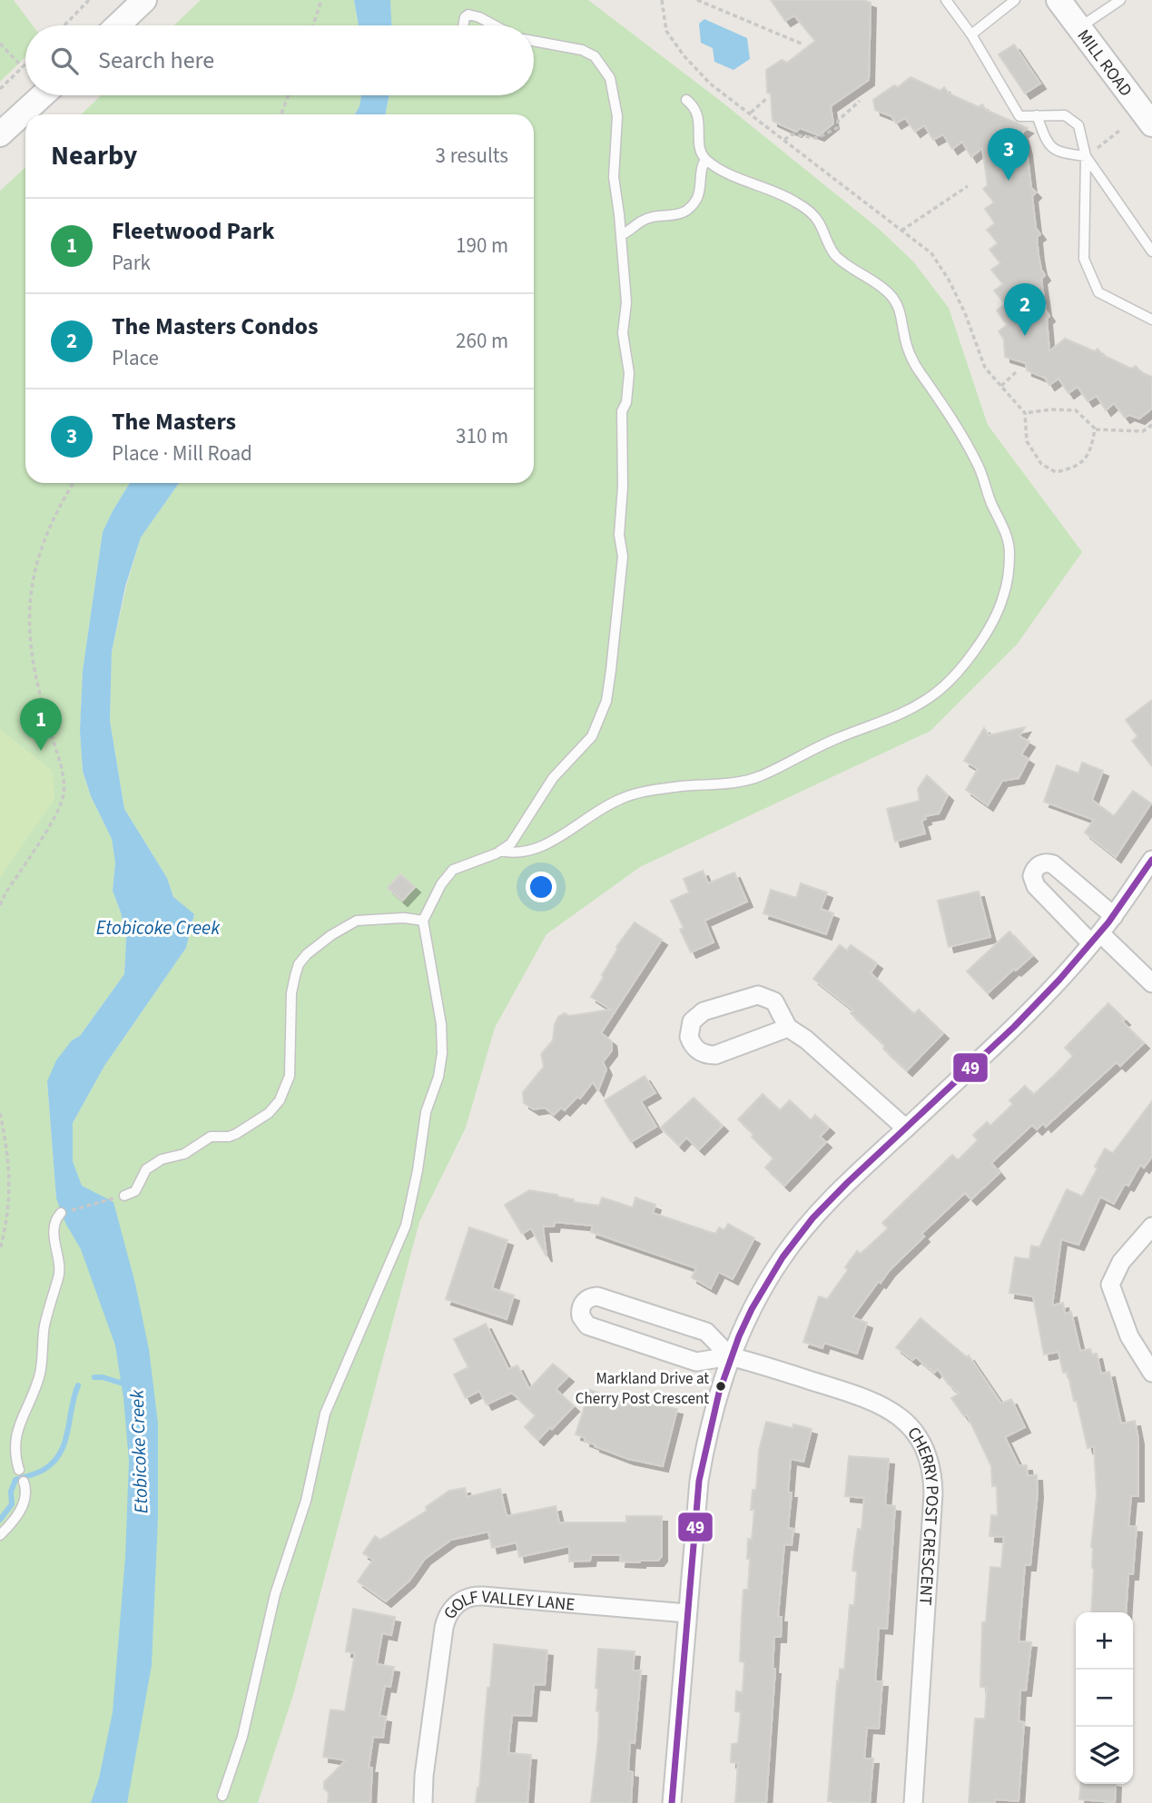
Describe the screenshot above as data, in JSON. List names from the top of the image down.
{
  "streets": {
    "street": ["MILL ROAD", "CHERRY POST CRESCENT", "GOLF VALLEY LANE"]
  },
  "water": ["Etobicoke Creek"],
  "places": ["Markland Drive at Cherry Post Crescent"],
  "lines": ["transit line 49"],
  "page": {
    "search": "Search here",
    "heading": ["Nearby", "3 results"],
    "pins": ["3", "2", "1"],
    "list": [
      {
        "mark": "1",
        "name": "Fleetwood Park",
        "note": "Park",
        "value": "190 m"
      },
      {
        "mark": "2",
        "name": "The Masters Condos",
        "note": "Place",
        "value": "260 m"
      },
      {
        "mark": "3",
        "name": "The Masters",
        "note": "Place · Mill Road",
        "value": "310 m"
      }
    ],
    "map_buttons": ["+", "−"]
  }
}
